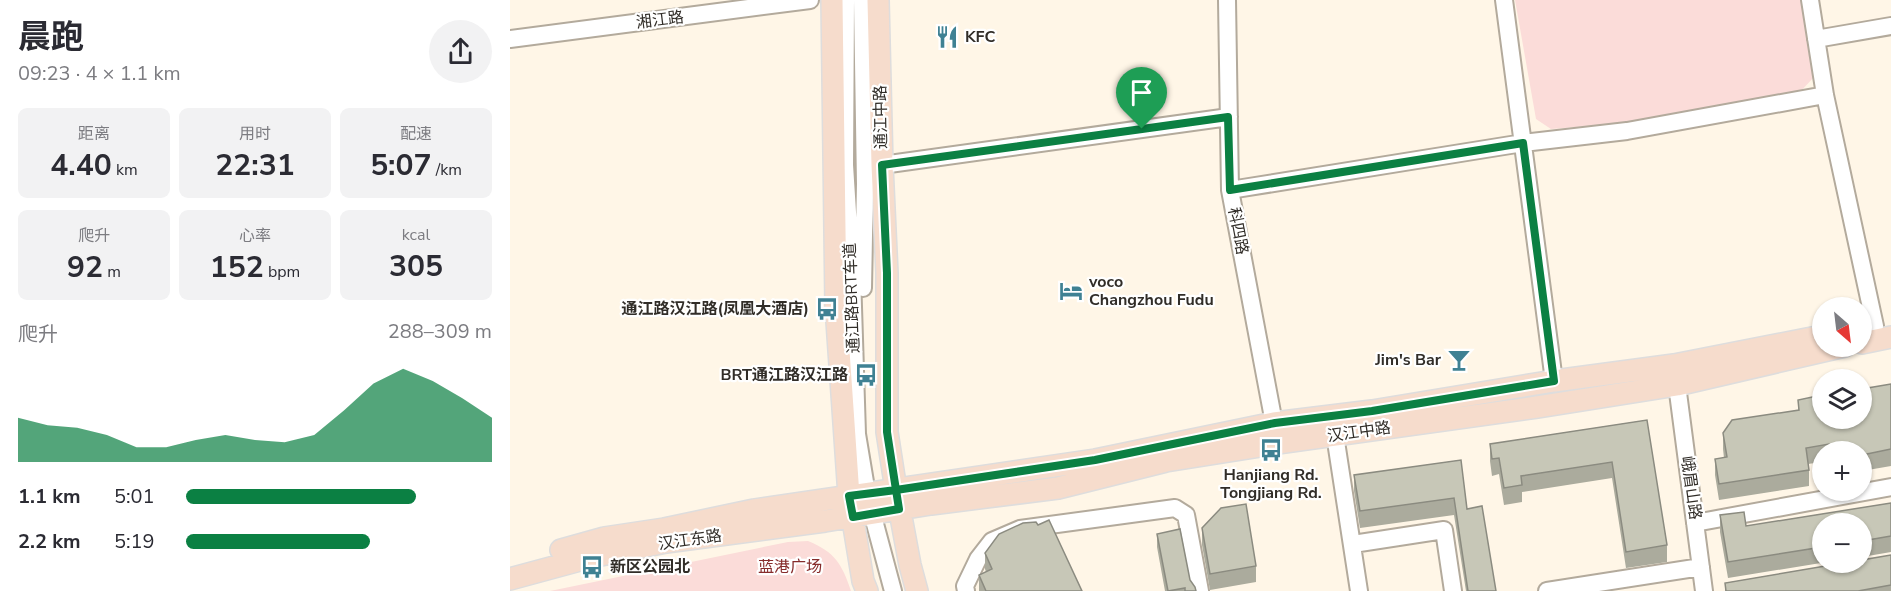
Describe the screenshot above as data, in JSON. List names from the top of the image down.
{
  "streets": {
    "main road": ["通江中路", "汉江中路", "汉江东路"],
    "street": [
      "湘江路",
      "科四路",
      "通江路BRT车道",
      "峨眉山路"
    ]
  },
  "crossings": [
    ["通江中路", "通江路BRT车道"],
    ["通江中路", "汉江中路"],
    ["通江中路", "汉江东路"],
    ["科四路", "汉江中路"],
    ["通江路BRT车道", "汉江中路"],
    ["通江路BRT车道", "汉江东路"],
    ["汉江中路", "峨眉山路"],
    ["汉江中路", "汉江东路"]
  ],
  "parks": ["蓝港广场"],
  "places": {
    "restaurant": ["KFC"],
    "hotel": ["voco Changzhou Fudu"],
    "bus stop": [
      "通江路汉江路(凤凰大酒店)",
      "BRT通江路汉江路",
      "Hanjiang Rd. Tongjiang Rd.",
      "新区公园北"
    ],
    "bar": ["Jim's Bar"]
  },
  "north": "bottom right",
  "page": {
    "heading": ["晨跑", "09:23 · 4 × 1.1 km"],
    "stats": [
      ["距离", "4.40 km"],
      ["用时", "22:31"],
      ["配速", "5:07 /km"],
      ["爬升", "92 m"],
      ["心率", "152 bpm"],
      ["kcal", "305"]
    ],
    "map_buttons": ["+", "−"],
    "chart": ["爬升", "288–309 m"],
    "list": [
      {
        "name": "1.1 km",
        "note": "5:01"
      },
      {
        "name": "2.2 km",
        "note": "5:19"
      }
    ]
  }
}
